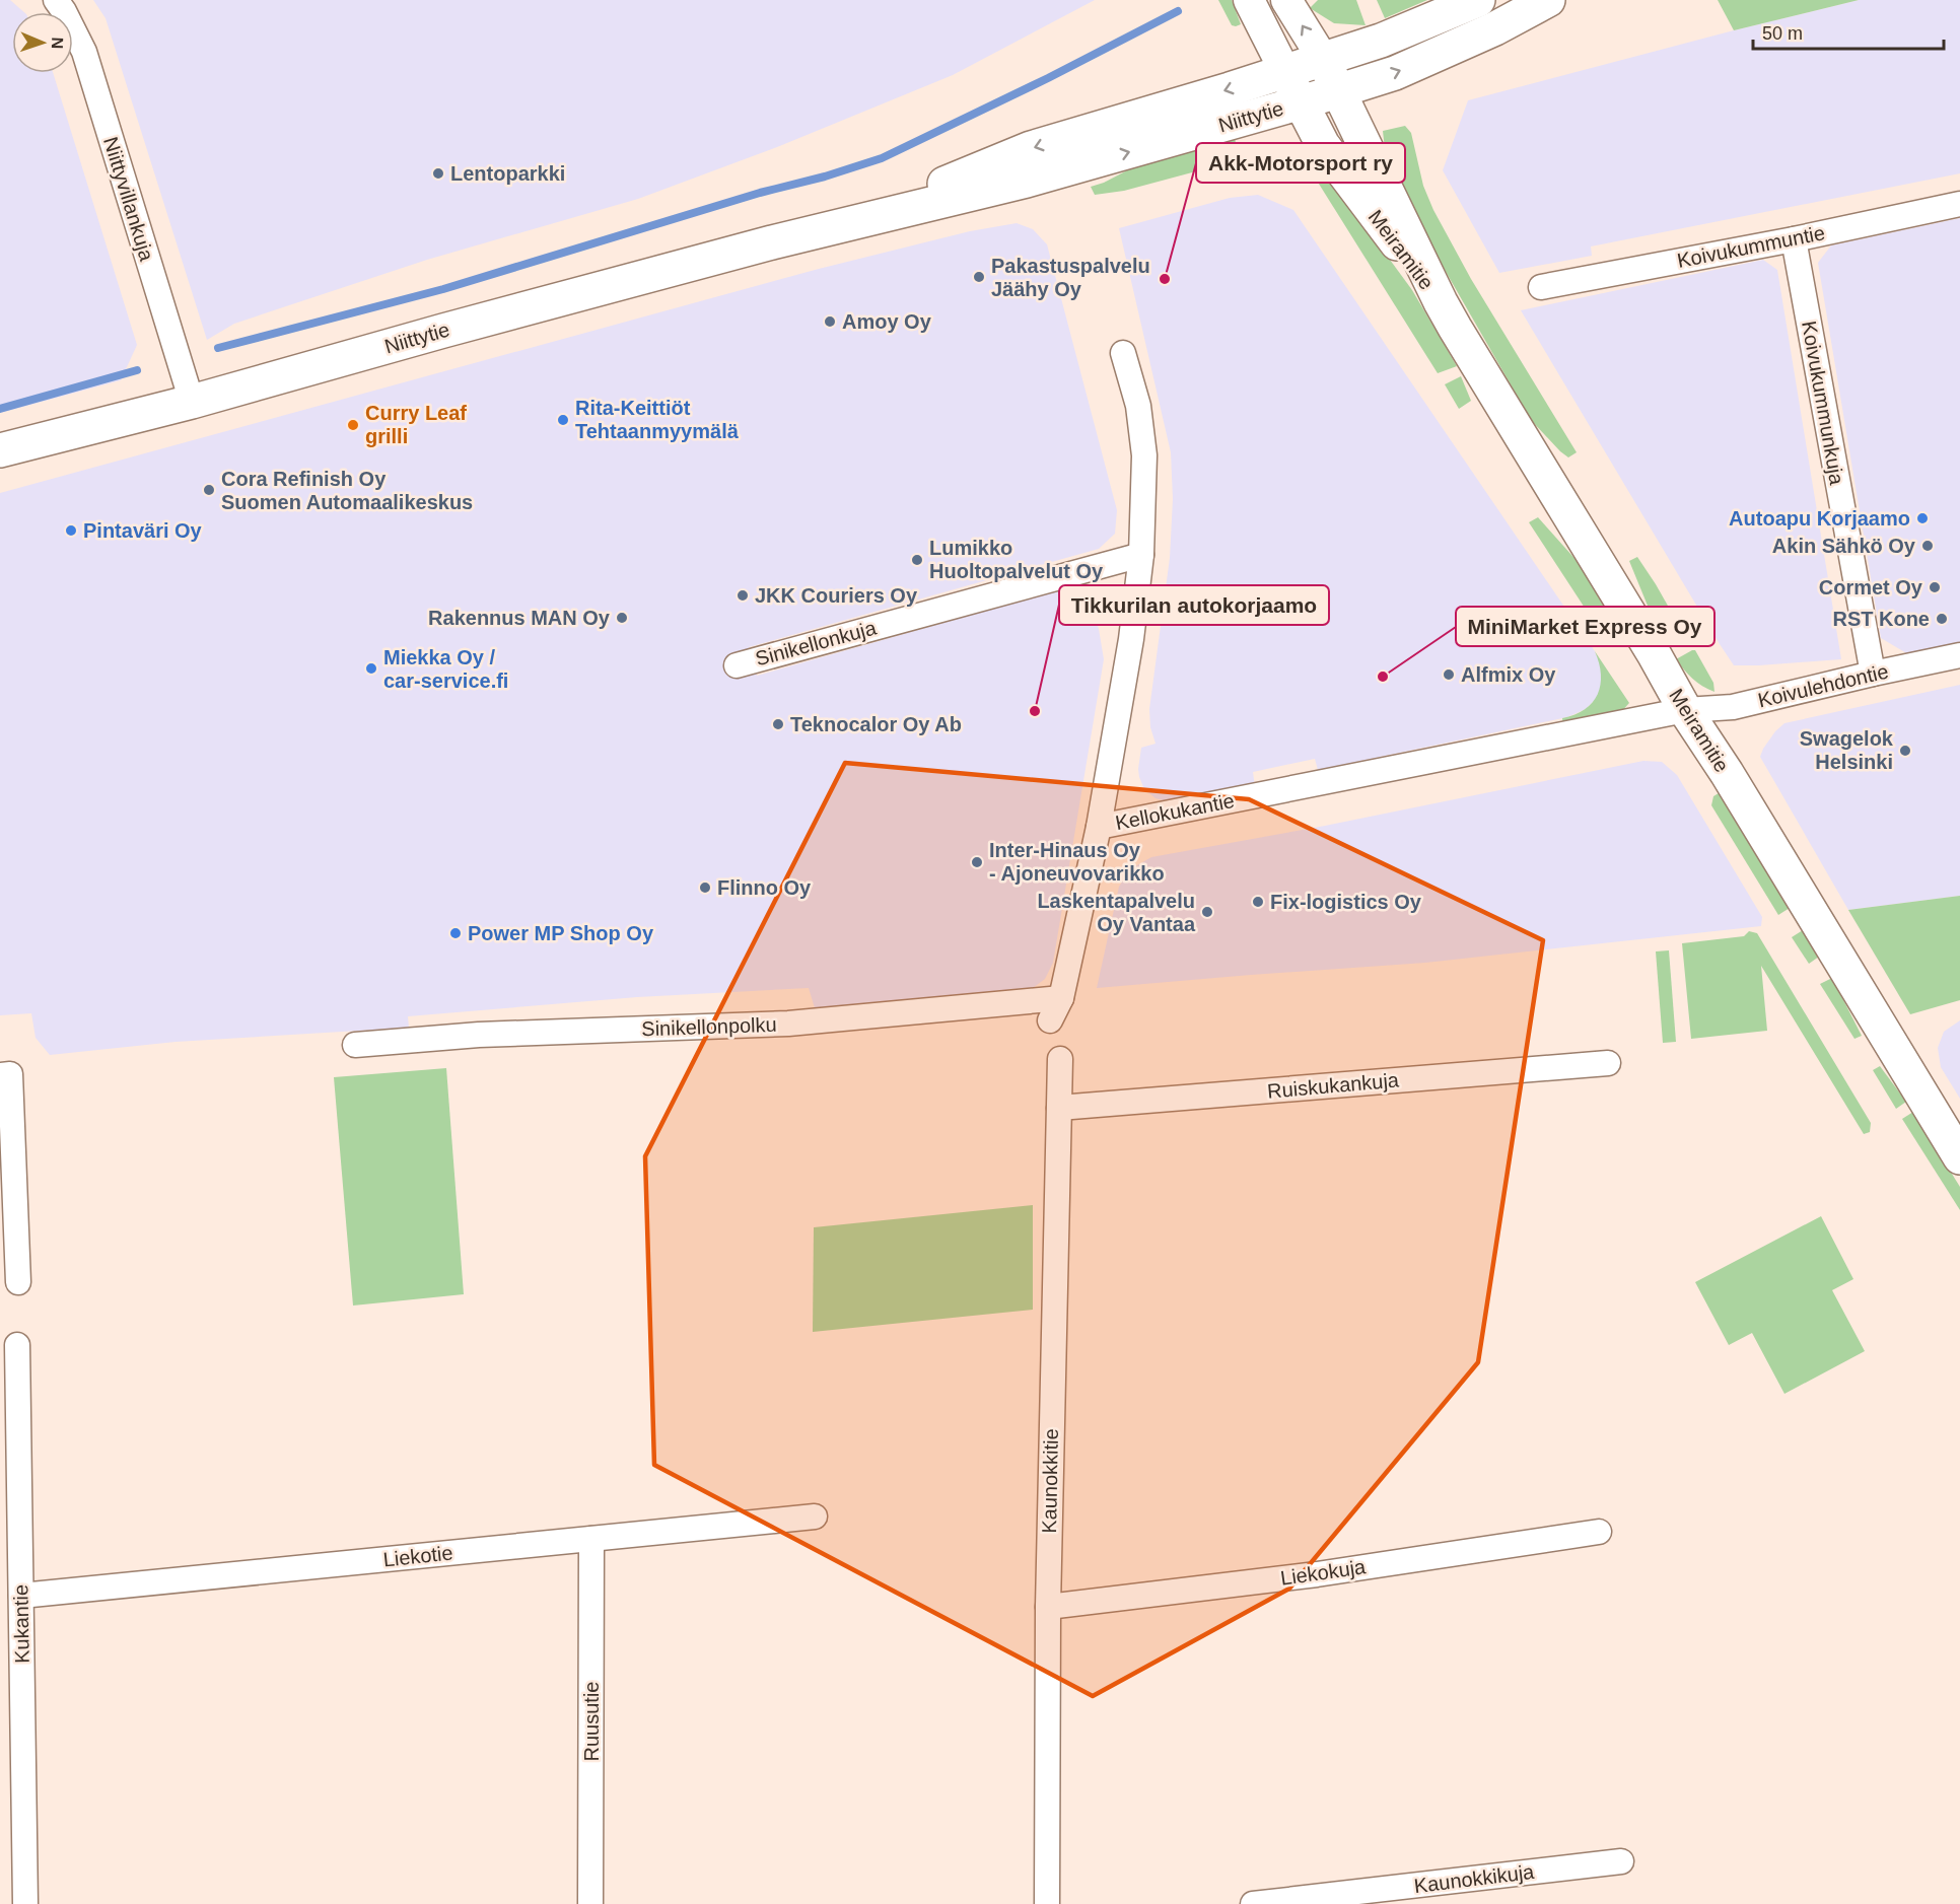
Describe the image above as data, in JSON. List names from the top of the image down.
{
  "streets": {
    "main road": ["Niittytie", "Meiramitie"],
    "street": [
      "Niittyvillankuja",
      "Koivukummuntie",
      "Koivukummunkuja",
      "Sinikellonkuja",
      "Koivulehdontie",
      "Kellokukantie",
      "Sinikellonpolku",
      "Ruiskukankuja",
      "Kaunokkitie",
      "Liekotie",
      "Liekokuja",
      "Kukantie",
      "Ruusutie",
      "Kaunokkikuja"
    ]
  },
  "crossings": [
    ["Niittytie", "Niittyvillankuja"],
    ["Niittytie", "Meiramitie"],
    ["Koivukummuntie", "Koivukummunkuja"],
    ["Meiramitie", "Koivulehdontie"],
    ["Meiramitie", "Kellokukantie"],
    ["Koivukummunkuja", "Koivulehdontie"],
    ["Sinikellonkuja", "Kellokukantie"],
    ["Koivulehdontie", "Kellokukantie"],
    ["Ruiskukankuja", "Kaunokkitie"],
    ["Kaunokkitie", "Liekokuja"],
    ["Liekotie", "Kukantie"],
    ["Liekotie", "Ruusutie"]
  ],
  "places": [
    "Lentoparkki",
    "Pakastuspalvelu Jäähy Oy",
    "Akk-Motorsport ry",
    "Amoy Oy",
    "Rita-Keittiöt Tehtaanmyymälä",
    "Curry Leaf grilli",
    "Cora Refinish Oy Suomen Automaalikeskus",
    "Autoapu Korjaamo",
    "Pintaväri Oy",
    "Akin Sähkö Oy",
    "Lumikko Huoltopalvelut Oy",
    "Cormet Oy",
    "JKK Couriers Oy",
    "Rakennus MAN Oy",
    "RST Kone",
    "Miekka Oy / car-service.fi",
    "Alfmix Oy",
    "MiniMarket Express Oy",
    "Tikkurilan autokorjaamo",
    "Teknocalor Oy Ab",
    "Swagelok Helsinki",
    "Inter-Hinaus Oy - Ajoneuvovarikko",
    "Flinno Oy",
    "Fix-logistics Oy",
    "Laskentapalvelu Oy Vantaa",
    "Power MP Shop Oy"
  ],
  "scale_bar": "50 m",
  "north": "right"
}
